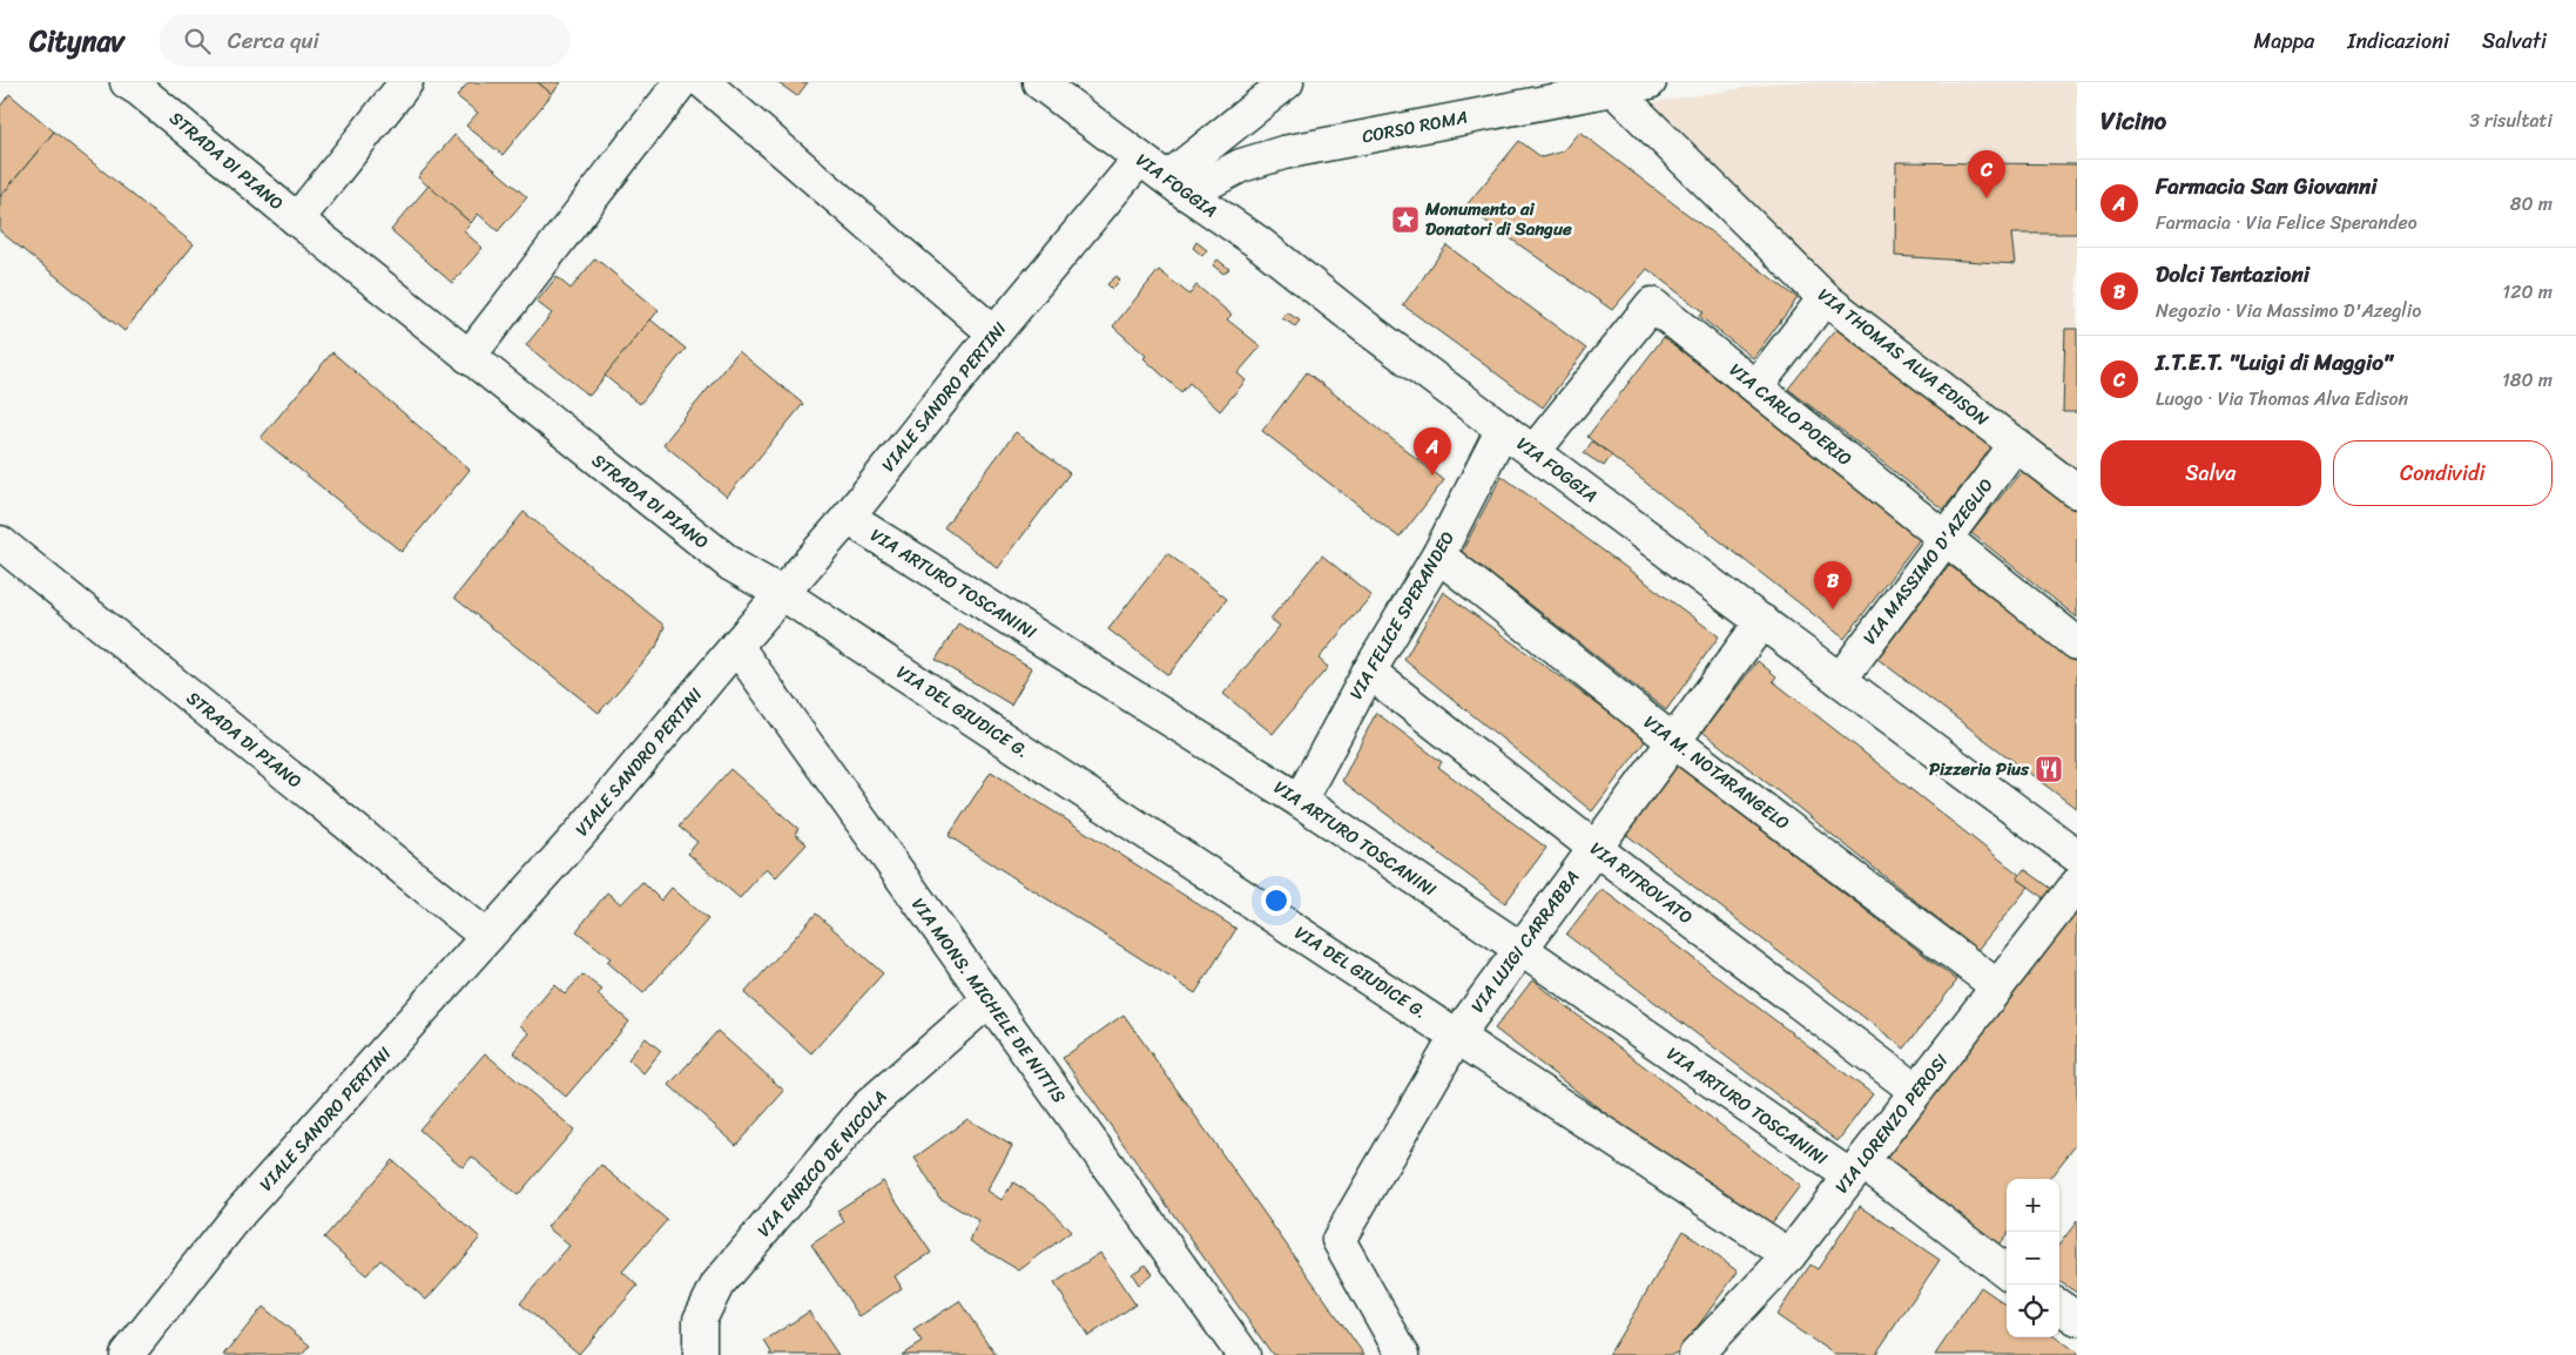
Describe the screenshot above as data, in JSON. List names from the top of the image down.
{
  "streets": {
    "street": [
      "CORSO ROMA",
      "STRADA DI PIANO",
      "VIA FOGGIA",
      "VIA THOMAS ALVA EDISON",
      "VIALE SANDRO PERTINI",
      "VIA CARLO POERIO",
      "VIA MASSIMO D'AZEGLIO",
      "VIA ARTURO TOSCANINI",
      "VIA FELICE SPERANDEO",
      "VIA DEL GIUDICE G.",
      "VIA M. NOTARANGELO",
      "VIA RITROVATO",
      "VIA LUIGI CARRABBA",
      "VIA MONS. MICHELE DE NITTIS",
      "VIA LORENZO PEROSI",
      "VIA ENRICO DE NICOLA"
    ]
  },
  "crossings": [
    ["CORSO ROMA", "VIA FOGGIA"],
    ["CORSO ROMA", "VIA THOMAS ALVA EDISON"],
    ["STRADA DI PIANO", "VIALE SANDRO PERTINI"],
    ["STRADA DI PIANO", "VIA DEL GIUDICE G."],
    ["VIA FOGGIA", "VIALE SANDRO PERTINI"],
    ["VIA FOGGIA", "VIA CARLO POERIO"],
    ["VIA FOGGIA", "VIA MASSIMO D'AZEGLIO"],
    ["VIA FOGGIA", "VIA FELICE SPERANDEO"],
    ["VIA FOGGIA", "VIA LUIGI CARRABBA"],
    ["VIA THOMAS ALVA EDISON", "VIA MASSIMO D'AZEGLIO"],
    ["VIALE SANDRO PERTINI", "VIA ARTURO TOSCANINI"],
    ["VIALE SANDRO PERTINI", "VIA DEL GIUDICE G."],
    ["VIALE SANDRO PERTINI", "VIA MONS. MICHELE DE NITTIS"],
    ["VIA CARLO POERIO", "VIA MASSIMO D'AZEGLIO"],
    ["VIA ARTURO TOSCANINI", "VIA FELICE SPERANDEO"],
    ["VIA ARTURO TOSCANINI", "VIA LUIGI CARRABBA"],
    ["VIA ARTURO TOSCANINI", "VIA LORENZO PEROSI"],
    ["VIA FELICE SPERANDEO", "VIA M. NOTARANGELO"],
    ["VIA FELICE SPERANDEO", "VIA RITROVATO"],
    ["VIA DEL GIUDICE G.", "VIA LUIGI CARRABBA"],
    ["VIA DEL GIUDICE G.", "VIA LORENZO PEROSI"],
    ["VIA M. NOTARANGELO", "VIA LUIGI CARRABBA"],
    ["VIA M. NOTARANGELO", "VIA LORENZO PEROSI"],
    ["VIA RITROVATO", "VIA LUIGI CARRABBA"],
    ["VIA RITROVATO", "VIA LORENZO PEROSI"],
    ["VIA MONS. MICHELE DE NITTIS", "VIA ENRICO DE NICOLA"]
  ],
  "places": {
    "place": ["Monumento ai Donatori di Sangue"],
    "restaurant": ["Pizzeria Pius"]
  },
  "page": {
    "header": "Citynav",
    "search": "Cerca qui",
    "nav": ["Mappa", "Indicazioni", "Salvati"],
    "heading": ["Vicino", "3 risultati"],
    "pins": ["C", "A", "B"],
    "list": [
      {
        "mark": "A",
        "name": "Farmacia San Giovanni",
        "note": "Farmacia · Via Felice Sperandeo",
        "value": "80 m"
      },
      {
        "mark": "B",
        "name": "Dolci Tentazioni",
        "note": "Negozio · Via Massimo D'Azeglio",
        "value": "120 m"
      },
      {
        "mark": "C",
        "name": "I.T.E.T. \"Luigi di Maggio\"",
        "note": "Luogo · Via Thomas Alva Edison",
        "value": "180 m"
      }
    ],
    "buttons": ["Salva", "Condividi"],
    "map_buttons": ["+", "−"]
  }
}
